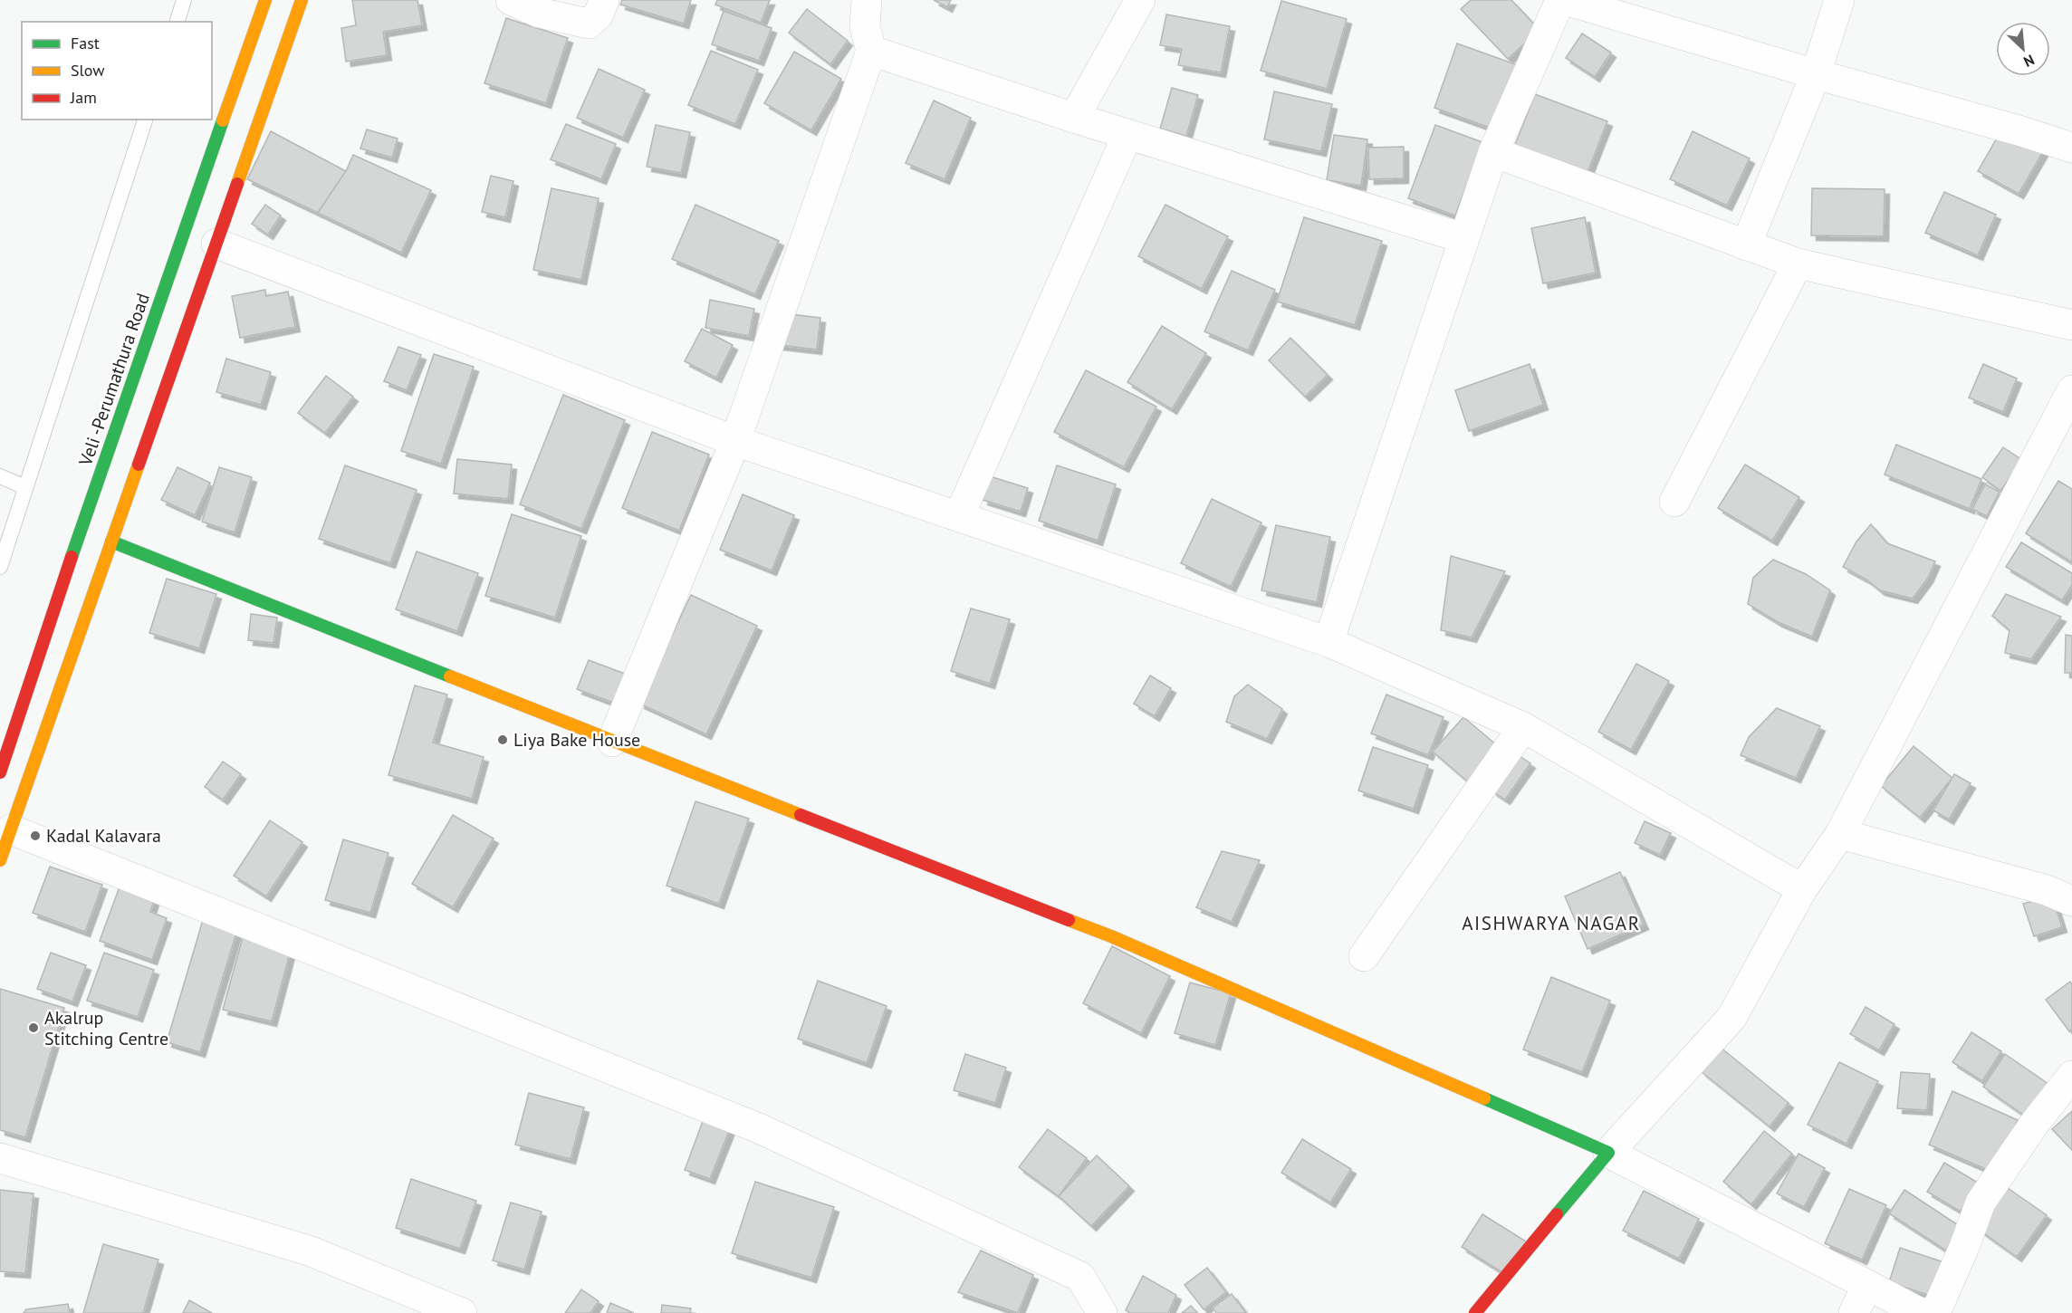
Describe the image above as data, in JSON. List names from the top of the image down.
{
  "streets": {
    "street": ["Veli -Perumathura Road"]
  },
  "districts": ["AISHWARYA NAGAR"],
  "places": ["Liya Bake House", "Kadal Kalavara", "Akalrup Stitching Centre"],
  "legend": ["Fast", "Slow", "Jam"],
  "north": "bottom right"
}
